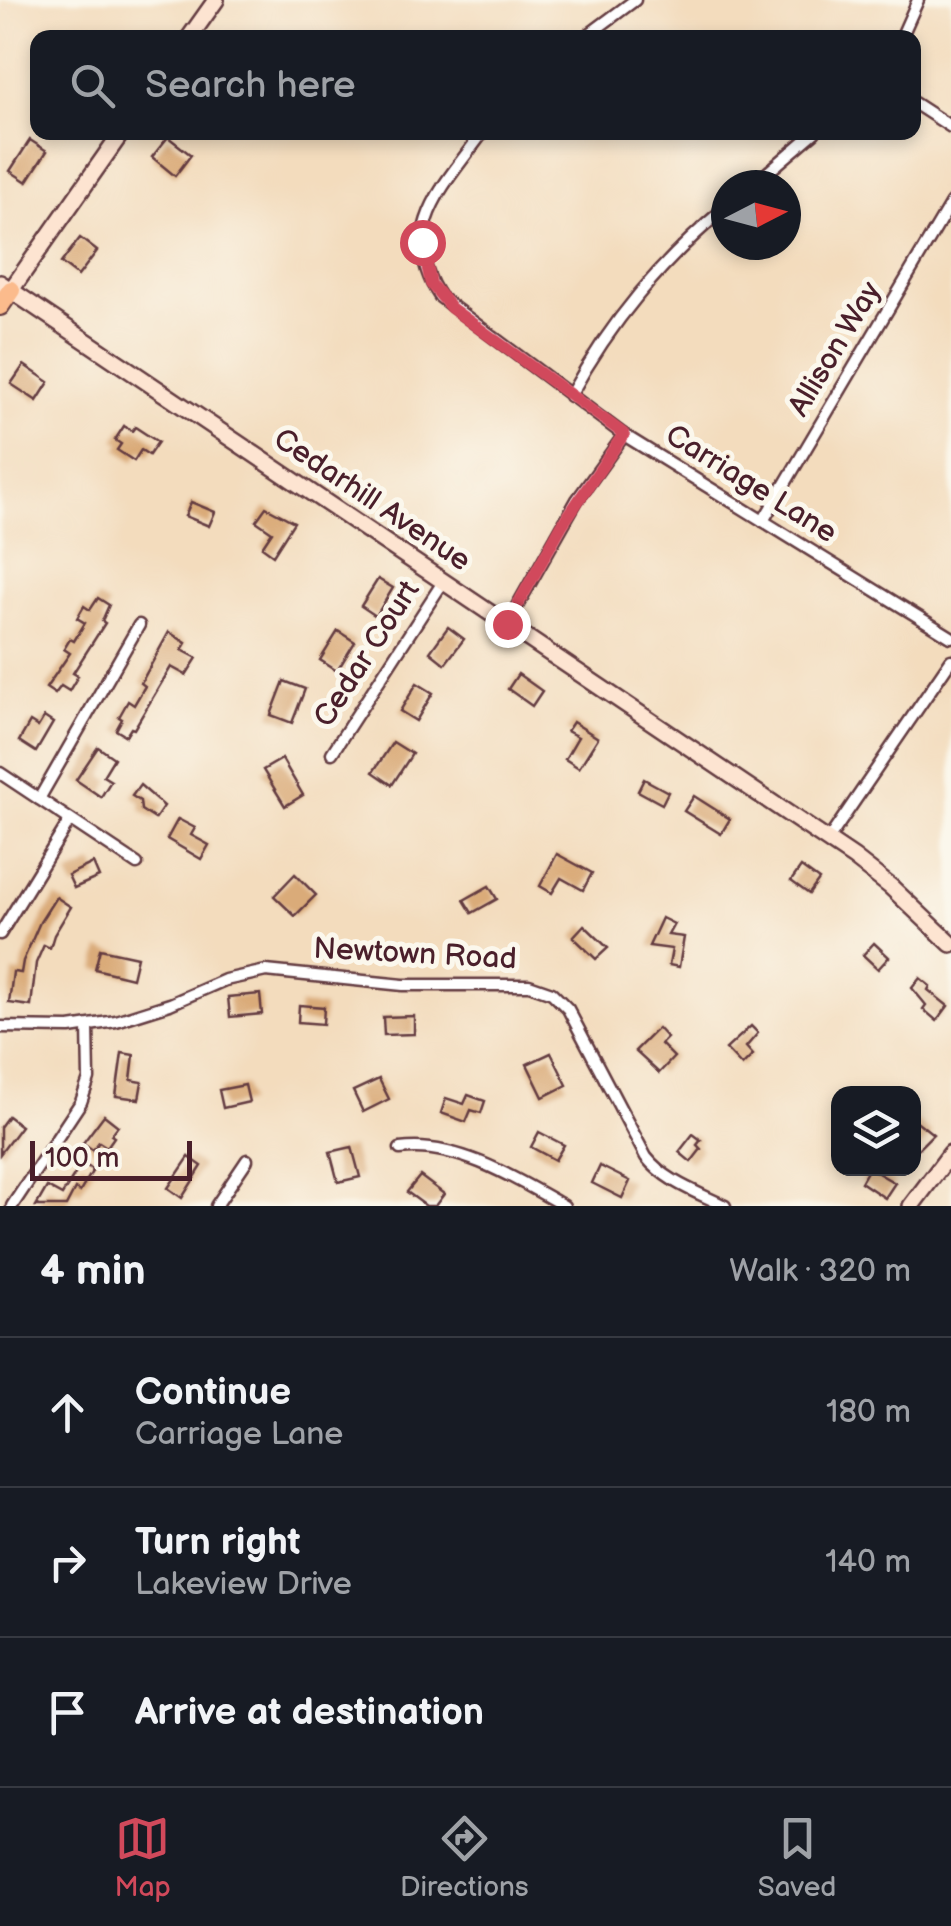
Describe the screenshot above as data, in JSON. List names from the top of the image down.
{
  "streets": {
    "street": [
      "Allison Way",
      "Carriage Lane",
      "Cedarhill Avenue",
      "Cedar Court",
      "Newtown Road"
    ]
  },
  "crossings": [
    ["Allison Way", "Carriage Lane"],
    ["Cedarhill Avenue", "Cedar Court"]
  ],
  "scale_bar": "100 m",
  "north": "right",
  "page": {
    "search": "Search here",
    "scale": "100 m",
    "heading": ["4 min", "Walk · 320 m"],
    "list": [
      ["Continue", "Carriage Lane", "180 m"],
      ["Turn right", "Lakeview Drive", "140 m"],
      "Arrive at destination"
    ],
    "nav": ["Map", "Directions", "Saved"]
  }
}
